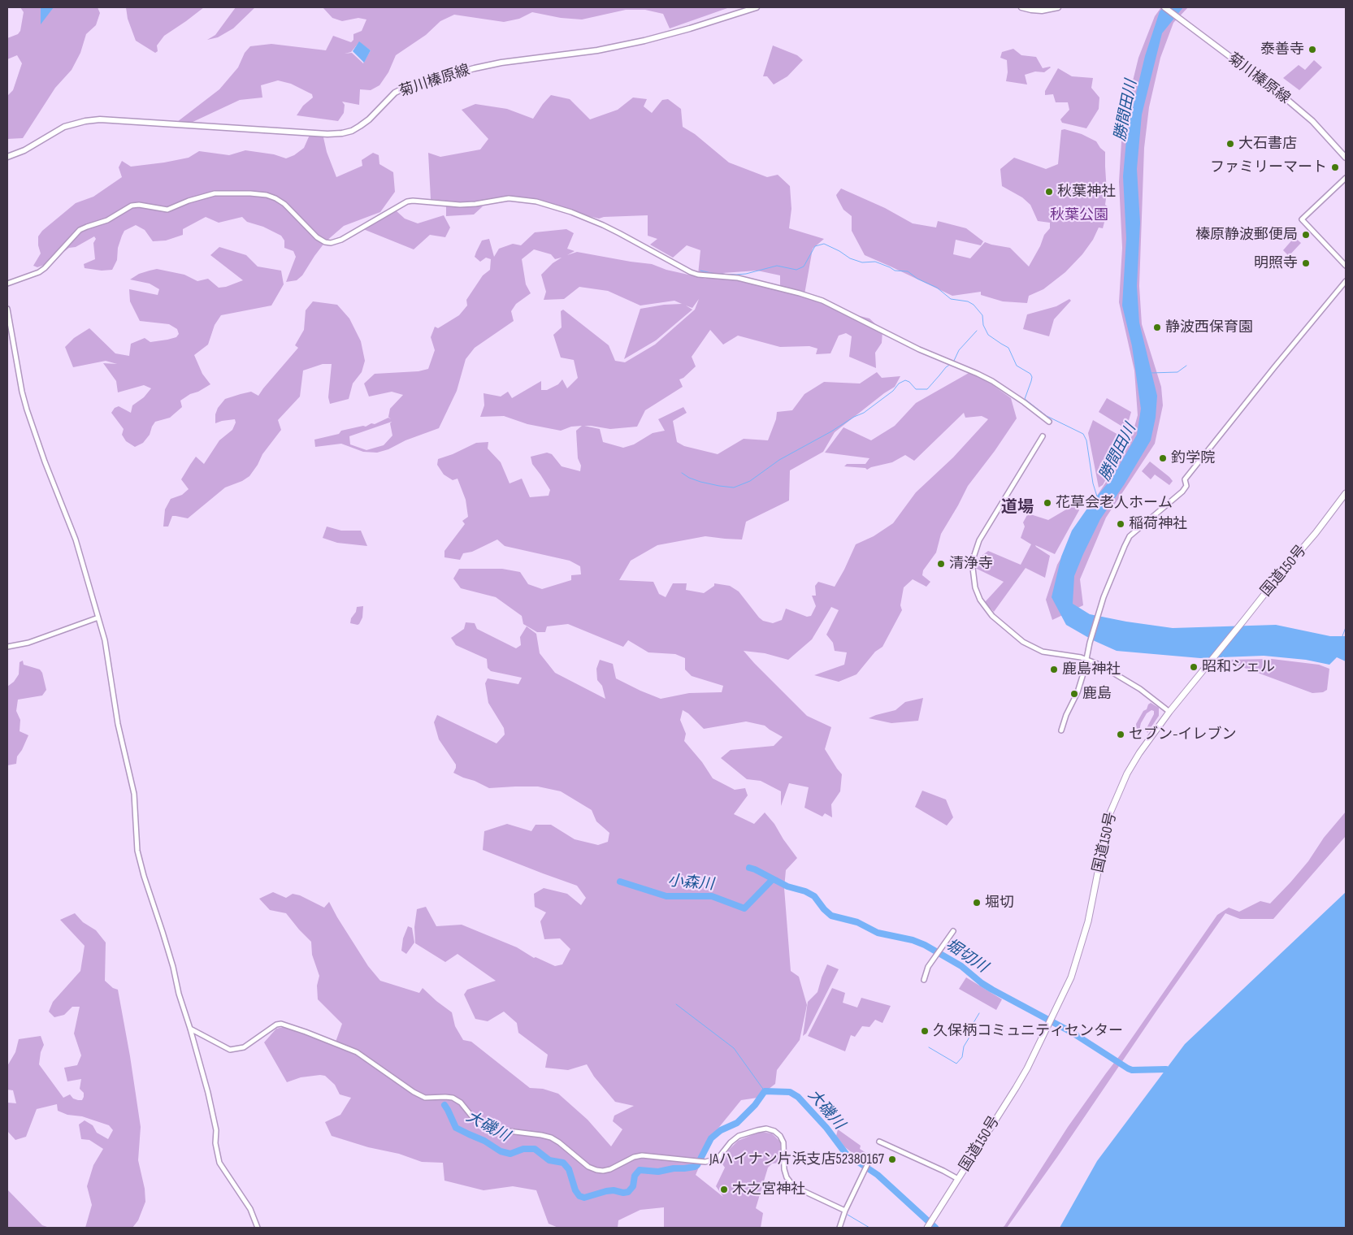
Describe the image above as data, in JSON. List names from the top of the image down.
{
  "streets": {
    "highway": ["国道150号"],
    "main road": ["菊川榛原線"]
  },
  "districts": ["道場"],
  "water": [
    "勝間田川",
    "小森川",
    "堀切川",
    "大磯川"
  ],
  "parks": ["秋葉公園"],
  "places": [
    "泰善寺",
    "大石書店",
    "ファミリーマート",
    "秋葉神社",
    "榛原静波郵便局",
    "明照寺",
    "静波西保育園",
    "釣学院",
    "花草会老人ホーム",
    "稲荷神社",
    "清浄寺",
    "昭和シェル",
    "鹿島神社",
    "鹿島",
    "セブン-イレブン",
    "堀切",
    "久保柄コミュニティセンター",
    "JAハイナン片浜支店52380167",
    "木之宮神社"
  ]
}
